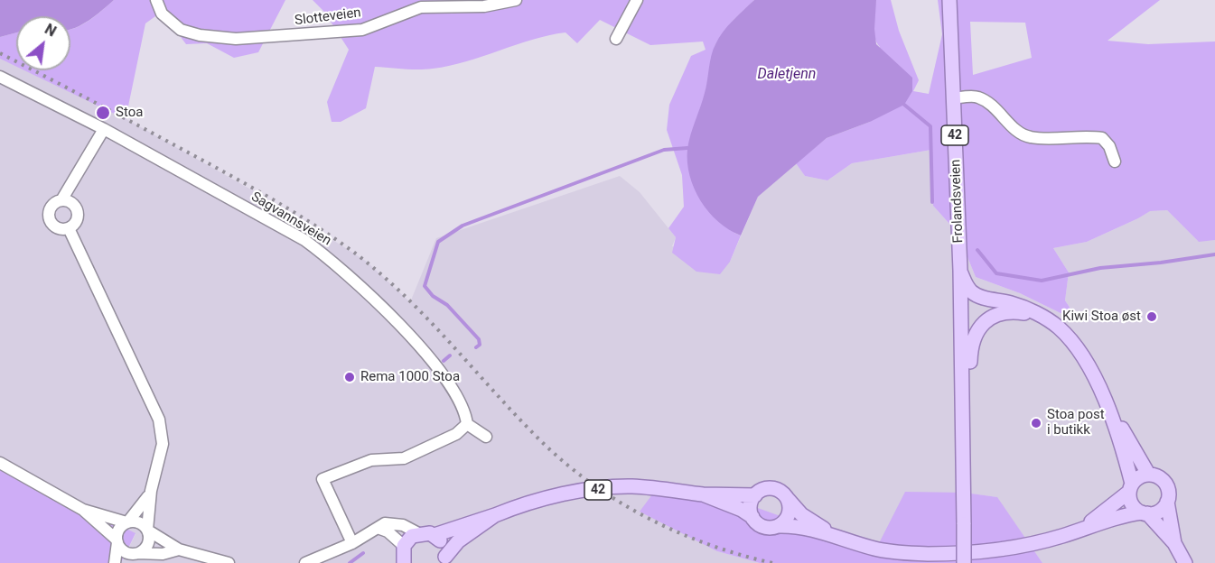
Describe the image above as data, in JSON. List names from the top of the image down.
{
  "streets": {
    "main road": ["42", "Frolandsveien"],
    "street": ["Slotteveien", "Sagvannsveien"]
  },
  "crossings": [
    ["42", "Frolandsveien"]
  ],
  "water": ["Daletjenn"],
  "places": [
    "Stoa",
    "Kiwi Stoa øst",
    "Rema 1000 Stoa",
    "Stoa post i butikk"
  ],
  "north": "top right"
}
